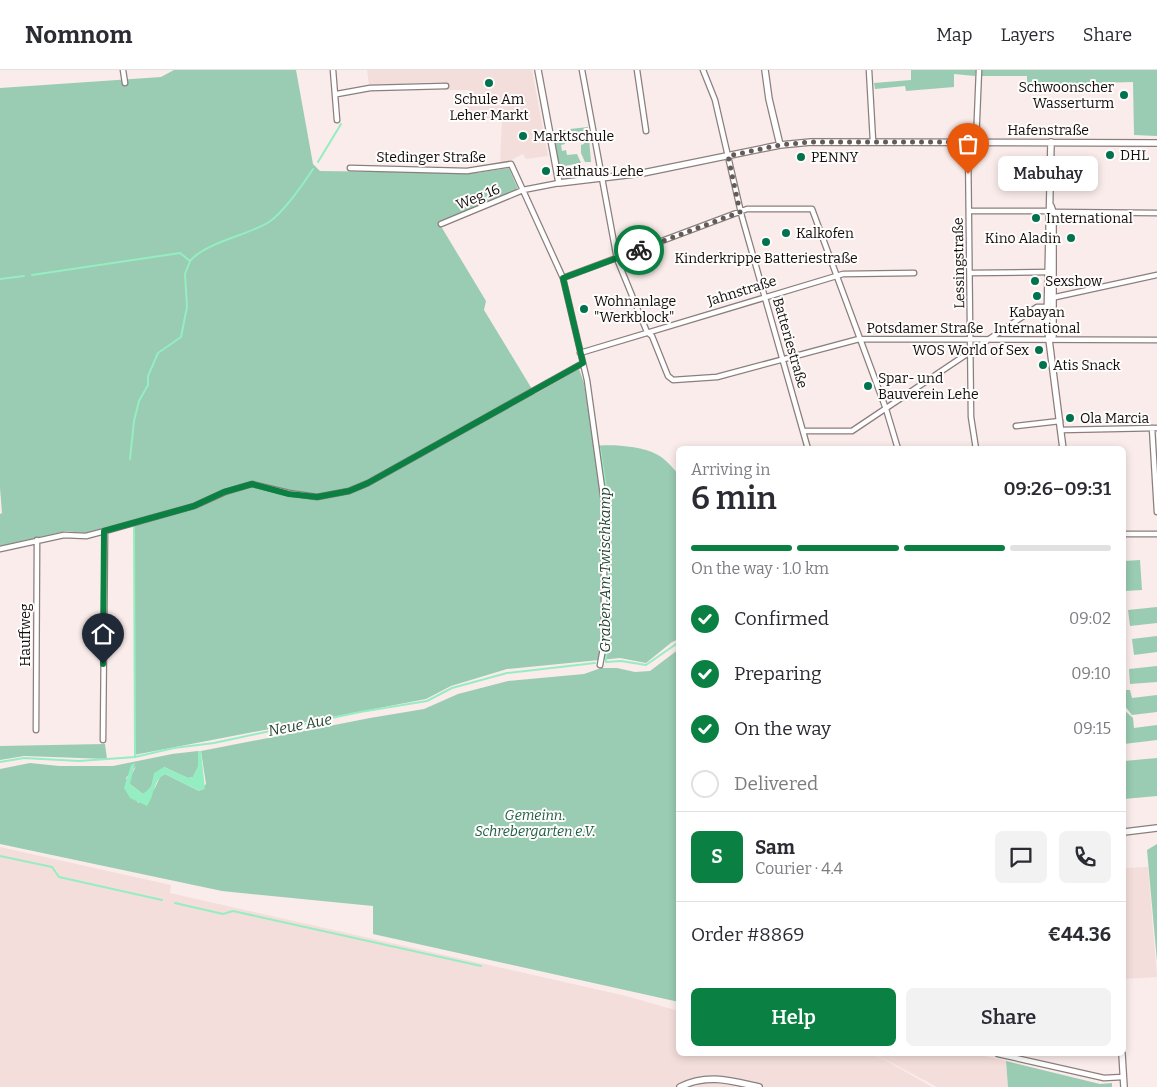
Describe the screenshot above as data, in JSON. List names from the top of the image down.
{
  "streets": {
    "street": [
      "Hafenstraße",
      "Stedinger Straße",
      "Weg 16",
      "Lessingstraße",
      "Jahnstraße",
      "Potsdamer Straße",
      "Batteriestraße",
      "Hauffweg"
    ]
  },
  "crossings": [
    ["Hafenstraße", "Stedinger Straße"],
    ["Hafenstraße", "Weg 16"],
    ["Hafenstraße", "Lessingstraße"],
    ["Hafenstraße", "Batteriestraße"],
    ["Stedinger Straße", "Weg 16"],
    ["Lessingstraße", "Potsdamer Straße"],
    ["Jahnstraße", "Potsdamer Straße"],
    ["Jahnstraße", "Batteriestraße"],
    ["Potsdamer Straße", "Batteriestraße"]
  ],
  "water": ["Graben Am Twischkamp", "Neue Aue"],
  "parks": ["Gemeinn. Schrebergarten e.V."],
  "places": [
    "Schule Am Leher Markt",
    "Schwoonscher Wasserturm",
    "Marktschule",
    "DHL",
    "PENNY",
    "Rathaus Lehe",
    "Mabuhay",
    "International",
    "Kalkofen",
    "Kino Aladin",
    "Kinderkrippe Batteriestraße",
    "Sexshow",
    "Kabayan International",
    "Wohnanlage \"Werkblock\"",
    "WOS World of Sex",
    "Atis Snack",
    "Spar- und Bauverein Lehe",
    "Ola Marcia"
  ],
  "page": {
    "header": "Nomnom",
    "nav": ["Map", "Layers", "Share"],
    "bubble": "Mabuhay",
    "heading": ["6 min", "Arriving in", "09:26–09:31"],
    "panel": [
      "Sam",
      "Courier · 4.4",
      "Order #8869",
      "€44.36"
    ],
    "bar": "On the way · 1.0 km",
    "list": [
      ["Confirmed", "09:02"],
      ["Preparing", "09:10"],
      ["On the way", "09:15"],
      "Delivered"
    ],
    "round": "S",
    "buttons": ["Help", "Share"]
  }
}
